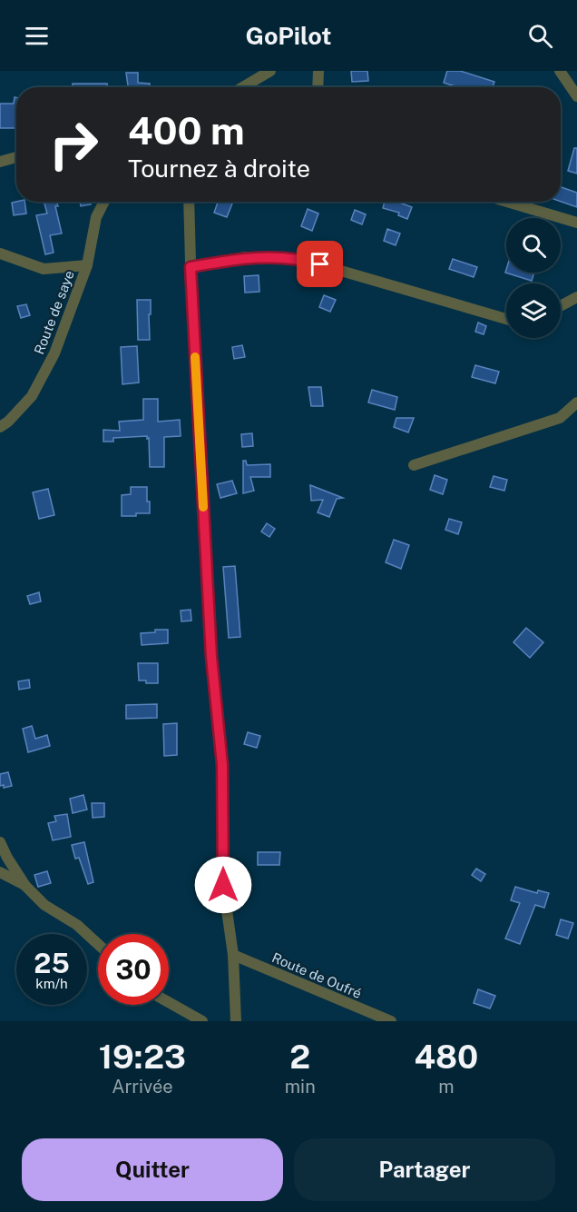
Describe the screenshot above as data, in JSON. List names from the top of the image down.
{
  "streets": {
    "street": ["Route de saye", "Route de Oufré"]
  },
  "page": {
    "header": "GoPilot",
    "turn": ["400 m", "Tournez à droite"],
    "speed": "25 km/h",
    "limit": "30",
    "eta": [
      "19:23",
      "Arrivée",
      "2",
      "min",
      "480",
      "m"
    ],
    "buttons": ["Quitter", "Partager"]
  }
}
